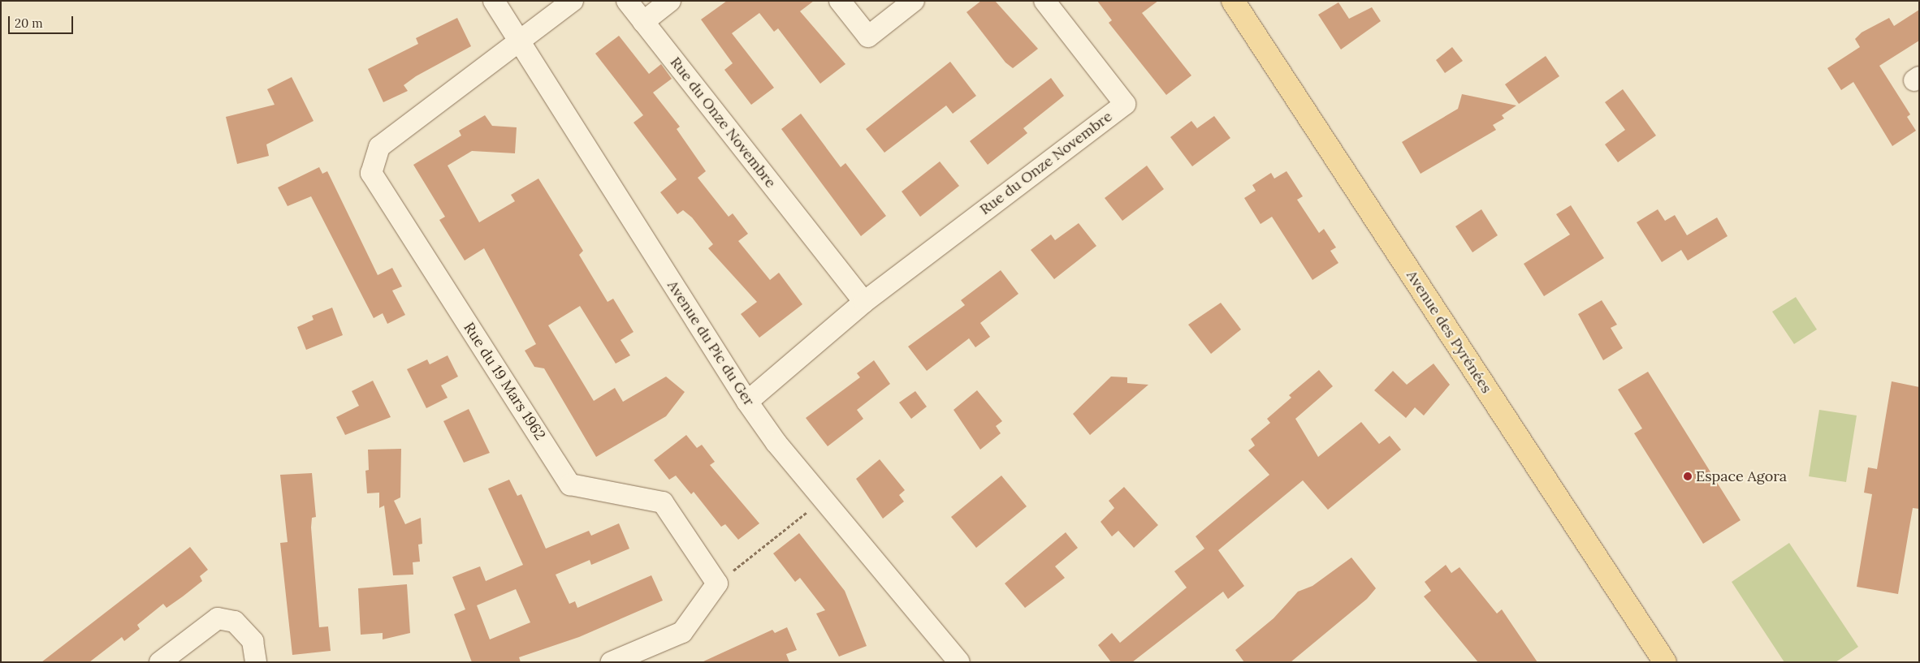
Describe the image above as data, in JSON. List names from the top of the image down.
{
  "streets": {
    "main road": ["Avenue des Pyrénées"],
    "street": ["Rue du Onze Novembre", "Avenue du Pic du Ger", "Rue du 19 Mars 1962"]
  },
  "crossings": [
    ["Rue du Onze Novembre", "Avenue du Pic du Ger"],
    ["Avenue du Pic du Ger", "Rue du 19 Mars 1962"]
  ],
  "places": ["Espace Agora"],
  "scale_bar": "20 m"
}
